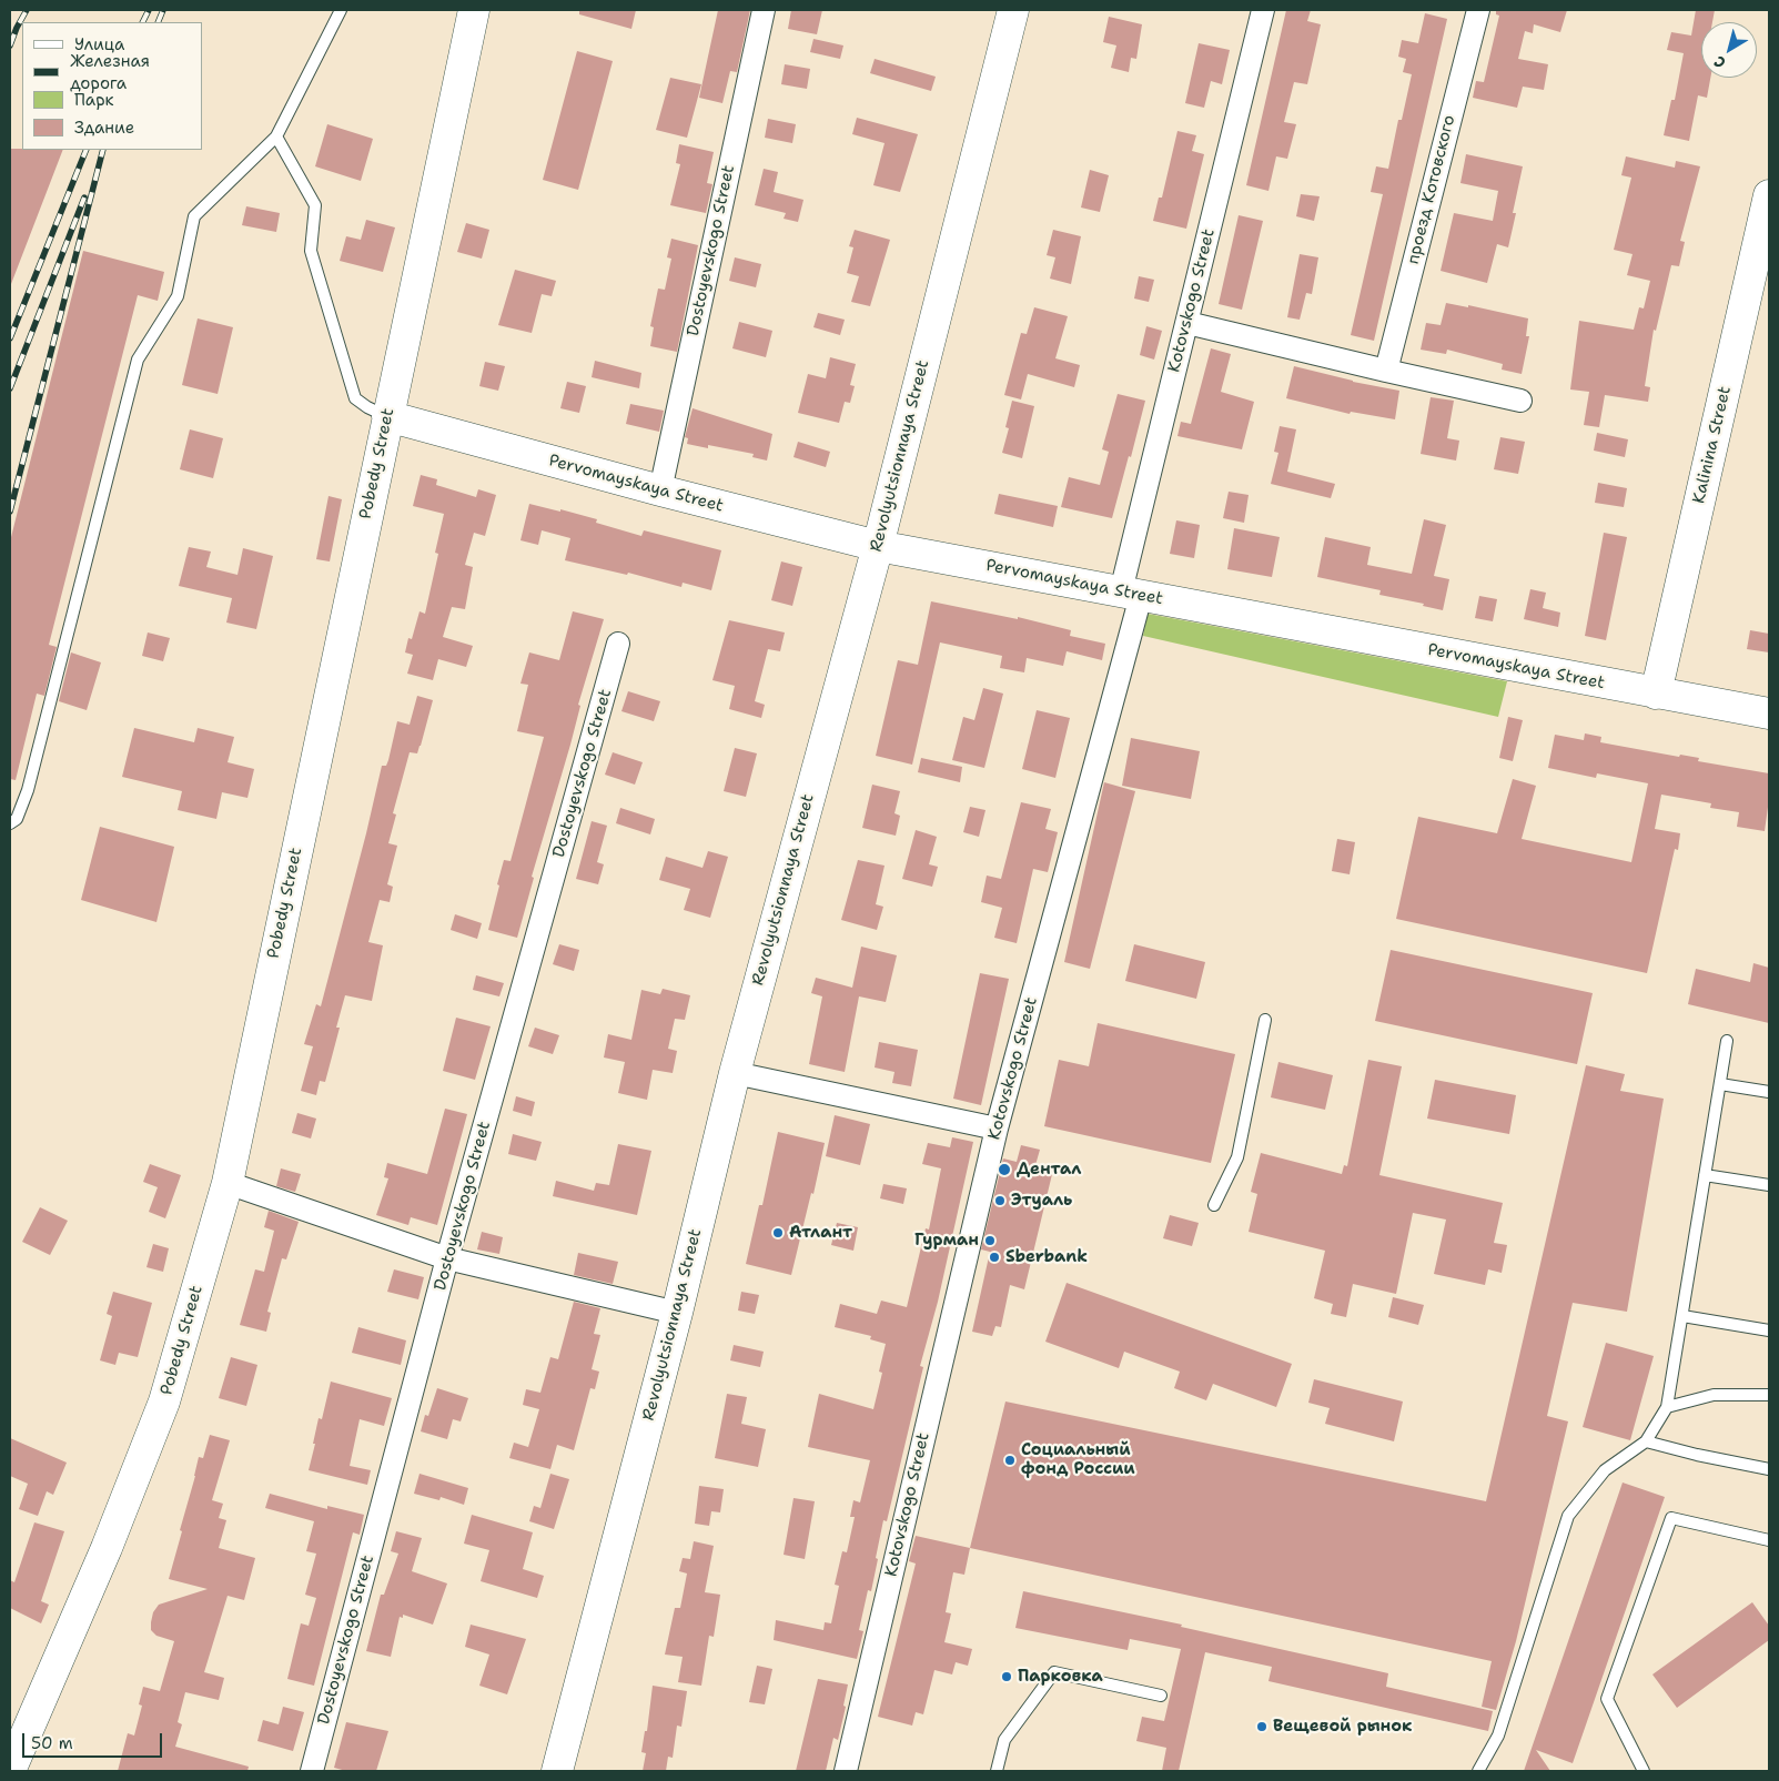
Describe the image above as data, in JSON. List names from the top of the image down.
{
  "streets": {
    "street": [
      "проезд Котовского",
      "Dostoyevskogo Street",
      "Kotovskogo Street",
      "Kalinina Street",
      "Revolyutsionnaya Street",
      "Pobedy Street",
      "Pervomayskaya Street"
    ]
  },
  "crossings": [
    ["Dostoyevskogo Street", "Pervomayskaya Street"],
    ["Kotovskogo Street", "Pervomayskaya Street"],
    ["Kalinina Street", "Pervomayskaya Street"],
    ["Revolyutsionnaya Street", "Pervomayskaya Street"],
    ["Pobedy Street", "Pervomayskaya Street"]
  ],
  "places": [
    "Дентал",
    "Этуаль",
    "Атлант",
    "Гурман",
    "Sberbank",
    "Социальный фонд России",
    "Парковка",
    "Вещевой рынок"
  ],
  "legend": [
    "Улица",
    "Железная дорога",
    "Парк",
    "Здание"
  ],
  "scale_bar": "50 m",
  "north": "bottom left"
}
